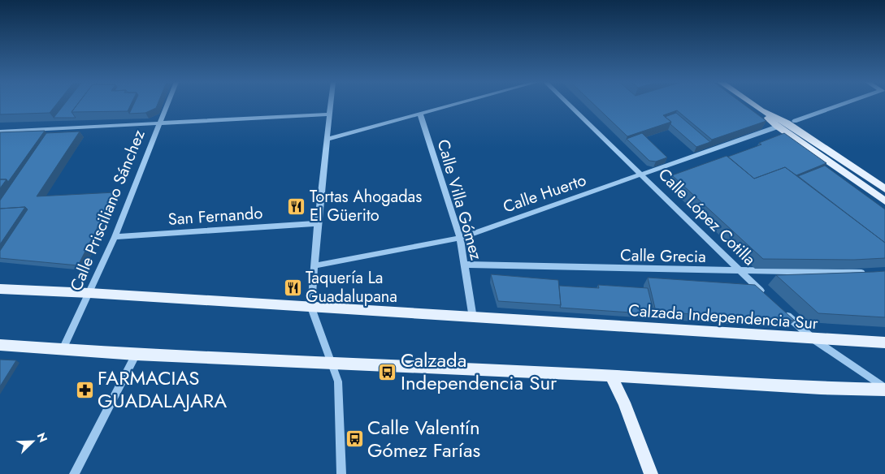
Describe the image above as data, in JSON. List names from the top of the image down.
{
  "streets": {
    "main road": ["Calzada Independencia Sur"],
    "street": [
      "Calle Huerto",
      "Calle Villa Gómez",
      "Calle Prisciliano Sánchez",
      "San Fernando",
      "Calle López Cotilla",
      "Calle Grecia"
    ]
  },
  "crossings": [
    ["Calle Huerto", "Calle Villa Gómez"],
    ["Calle Huerto", "Calle López Cotilla"],
    ["Calle Villa Gómez", "Calle Grecia"],
    ["Calle Villa Gómez", "Calzada Independencia Sur"],
    ["Calle Prisciliano Sánchez", "San Fernando"],
    ["Calle Prisciliano Sánchez", "Calzada Independencia Sur"],
    ["Calle López Cotilla", "Calle Grecia"]
  ],
  "places": {
    "restaurant": ["Tortas Ahogadas El Güerito", "Taquería La Guadalupana"],
    "bus stop": ["Calzada Independencia Sur", "Calle Valentín Gómez Farías"],
    "pharmacy": ["FARMACIAS GUADALAJARA"]
  },
  "north": "top right"
}
